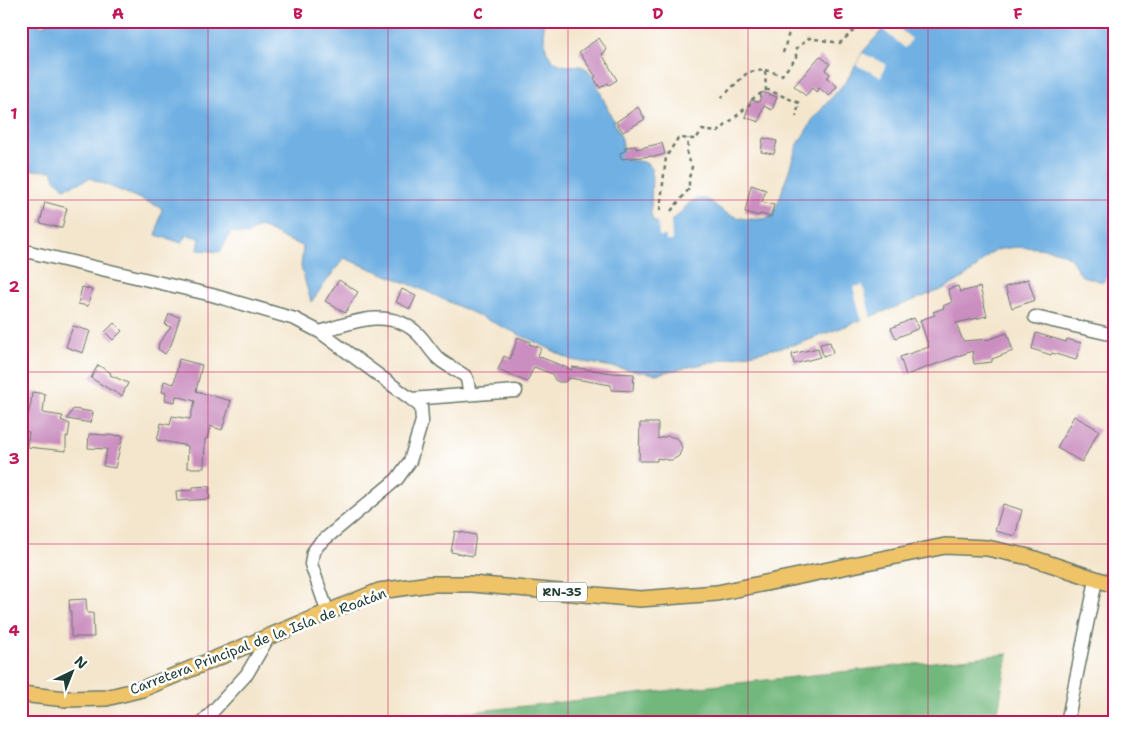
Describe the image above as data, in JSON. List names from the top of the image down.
{
  "streets": {
    "main road": ["RN-35", "Carretera Principal de la Isla de Roatán"]
  },
  "north": "top right",
  "grid": {
    "columns": [
      "A",
      "B",
      "C",
      "D",
      "E",
      "F"
    ],
    "rows": [
      "1",
      "2",
      "3",
      "4"
    ]
  }
}
